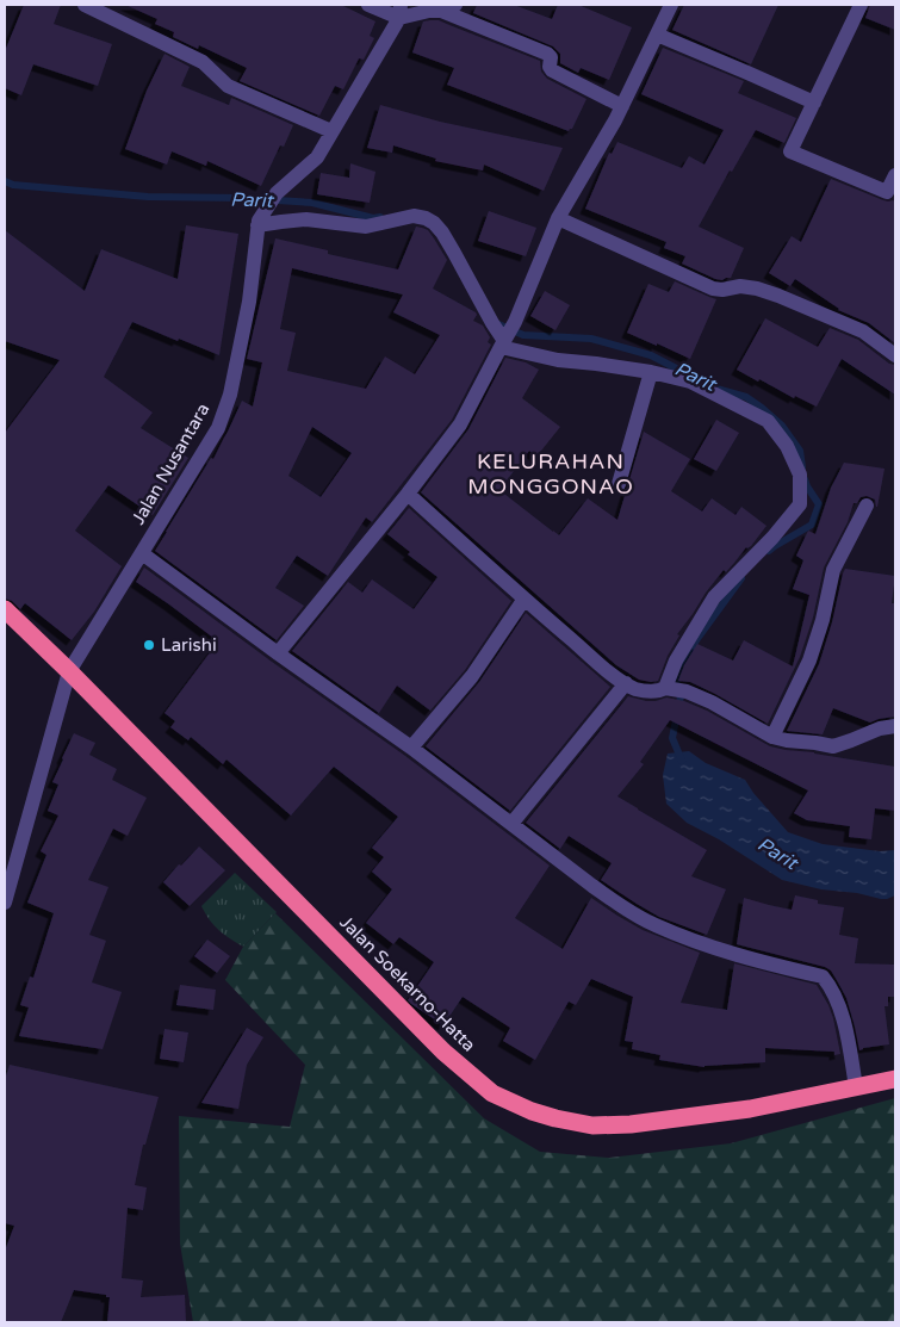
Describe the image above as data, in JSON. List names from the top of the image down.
{
  "streets": {
    "highway": ["Jalan Soekarno-Hatta"],
    "street": ["Jalan Nusantara"]
  },
  "crossings": [
    ["Jalan Nusantara", "Jalan Soekarno-Hatta"]
  ],
  "districts": ["KELURAHAN MONGGONAO"],
  "water": ["Parit"],
  "places": ["Larishi"]
}
